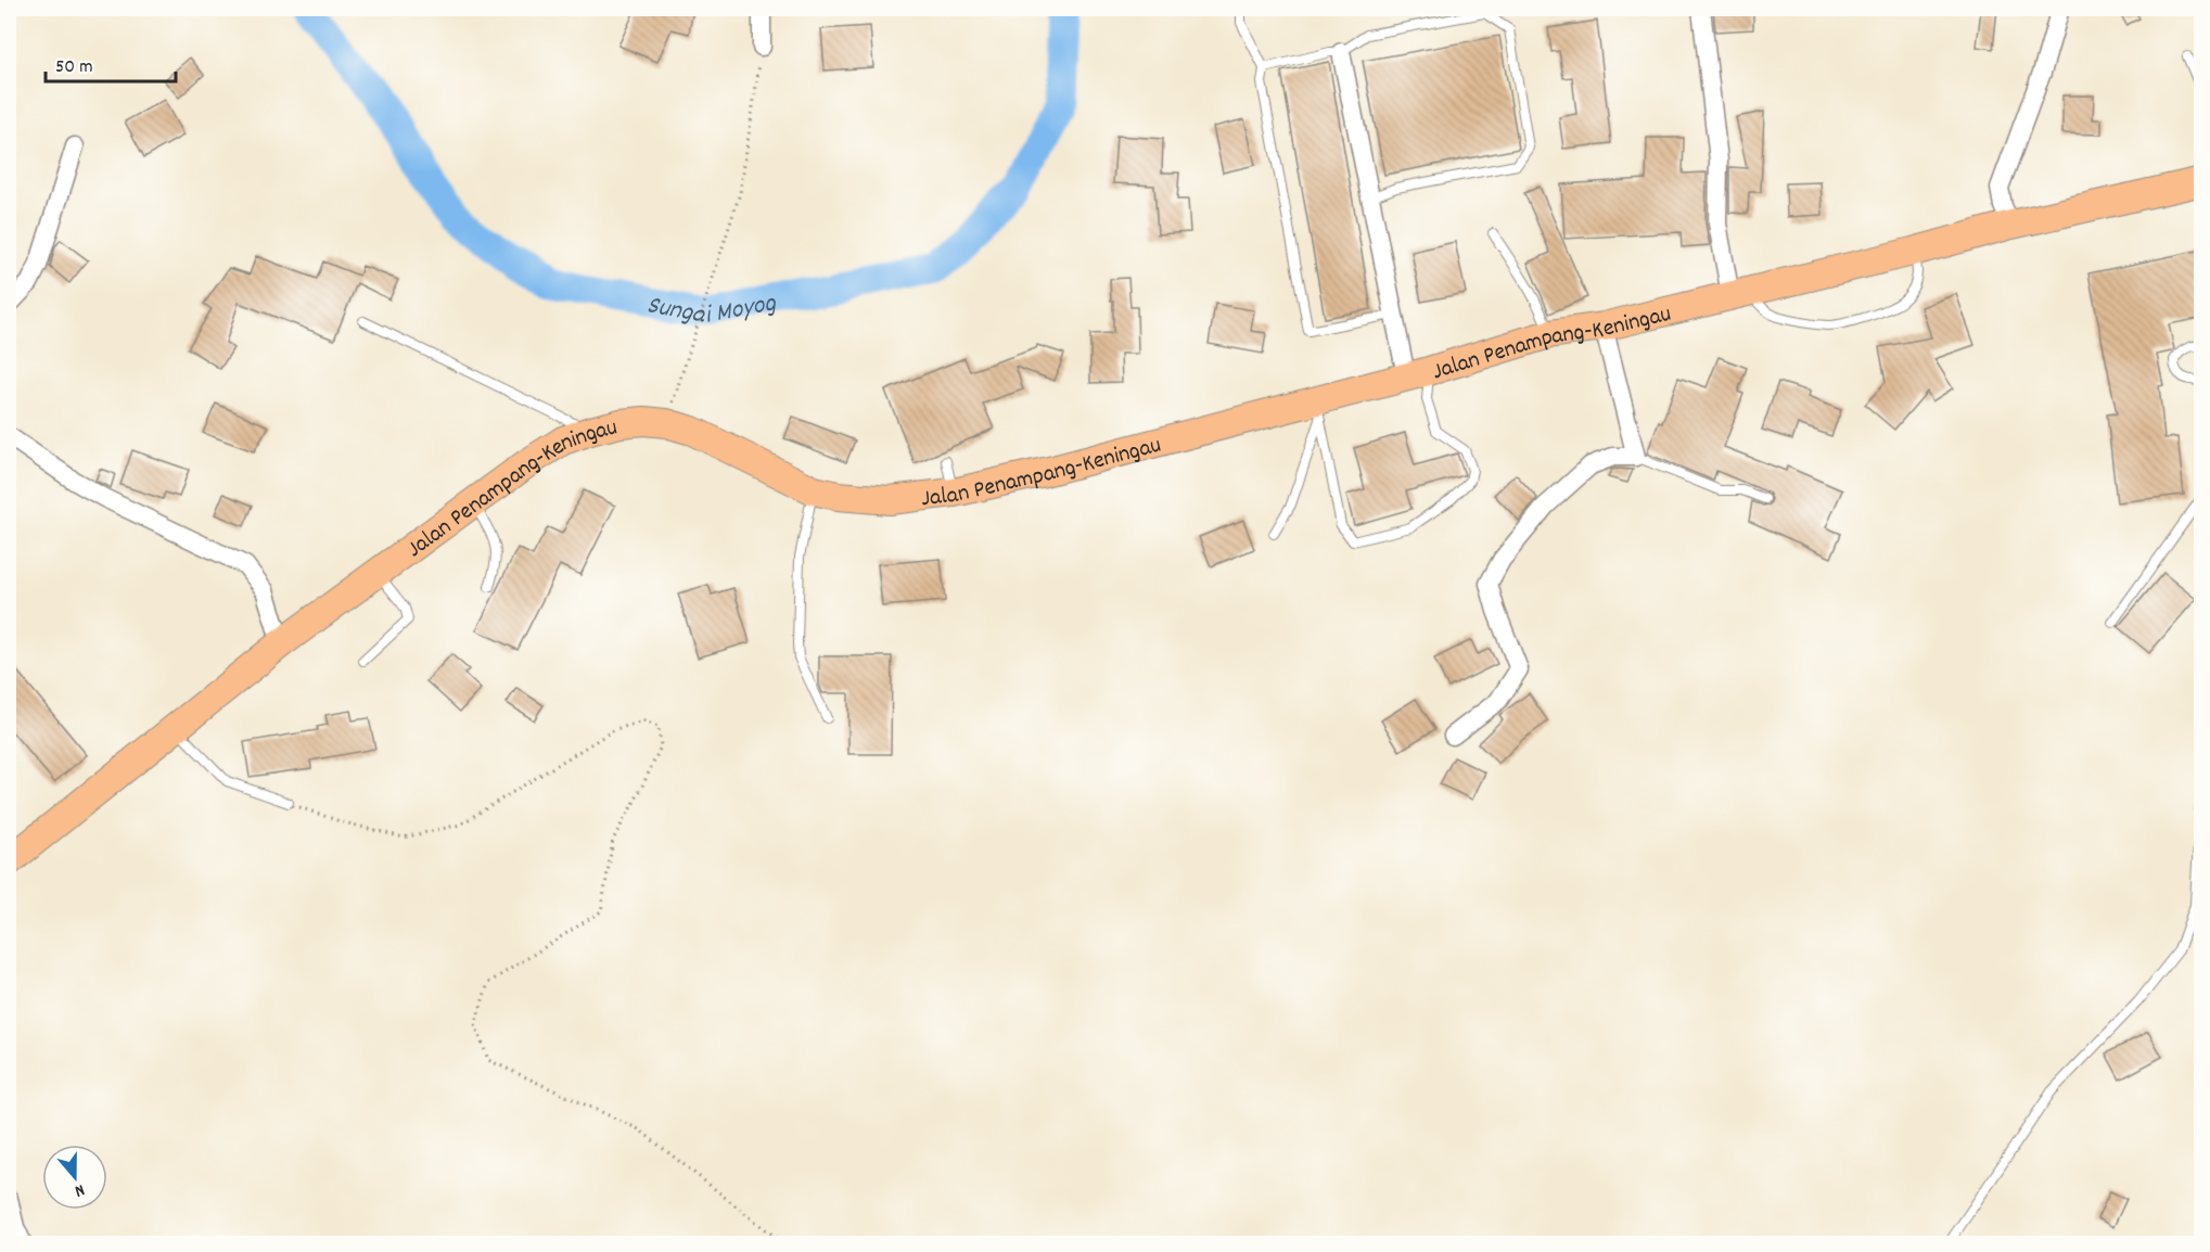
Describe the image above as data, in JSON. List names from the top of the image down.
{
  "streets": {
    "main road": ["Jalan Penampang-Keningau"]
  },
  "water": ["Sungai Moyog"],
  "scale_bar": "50 m",
  "north": "bottom"
}
